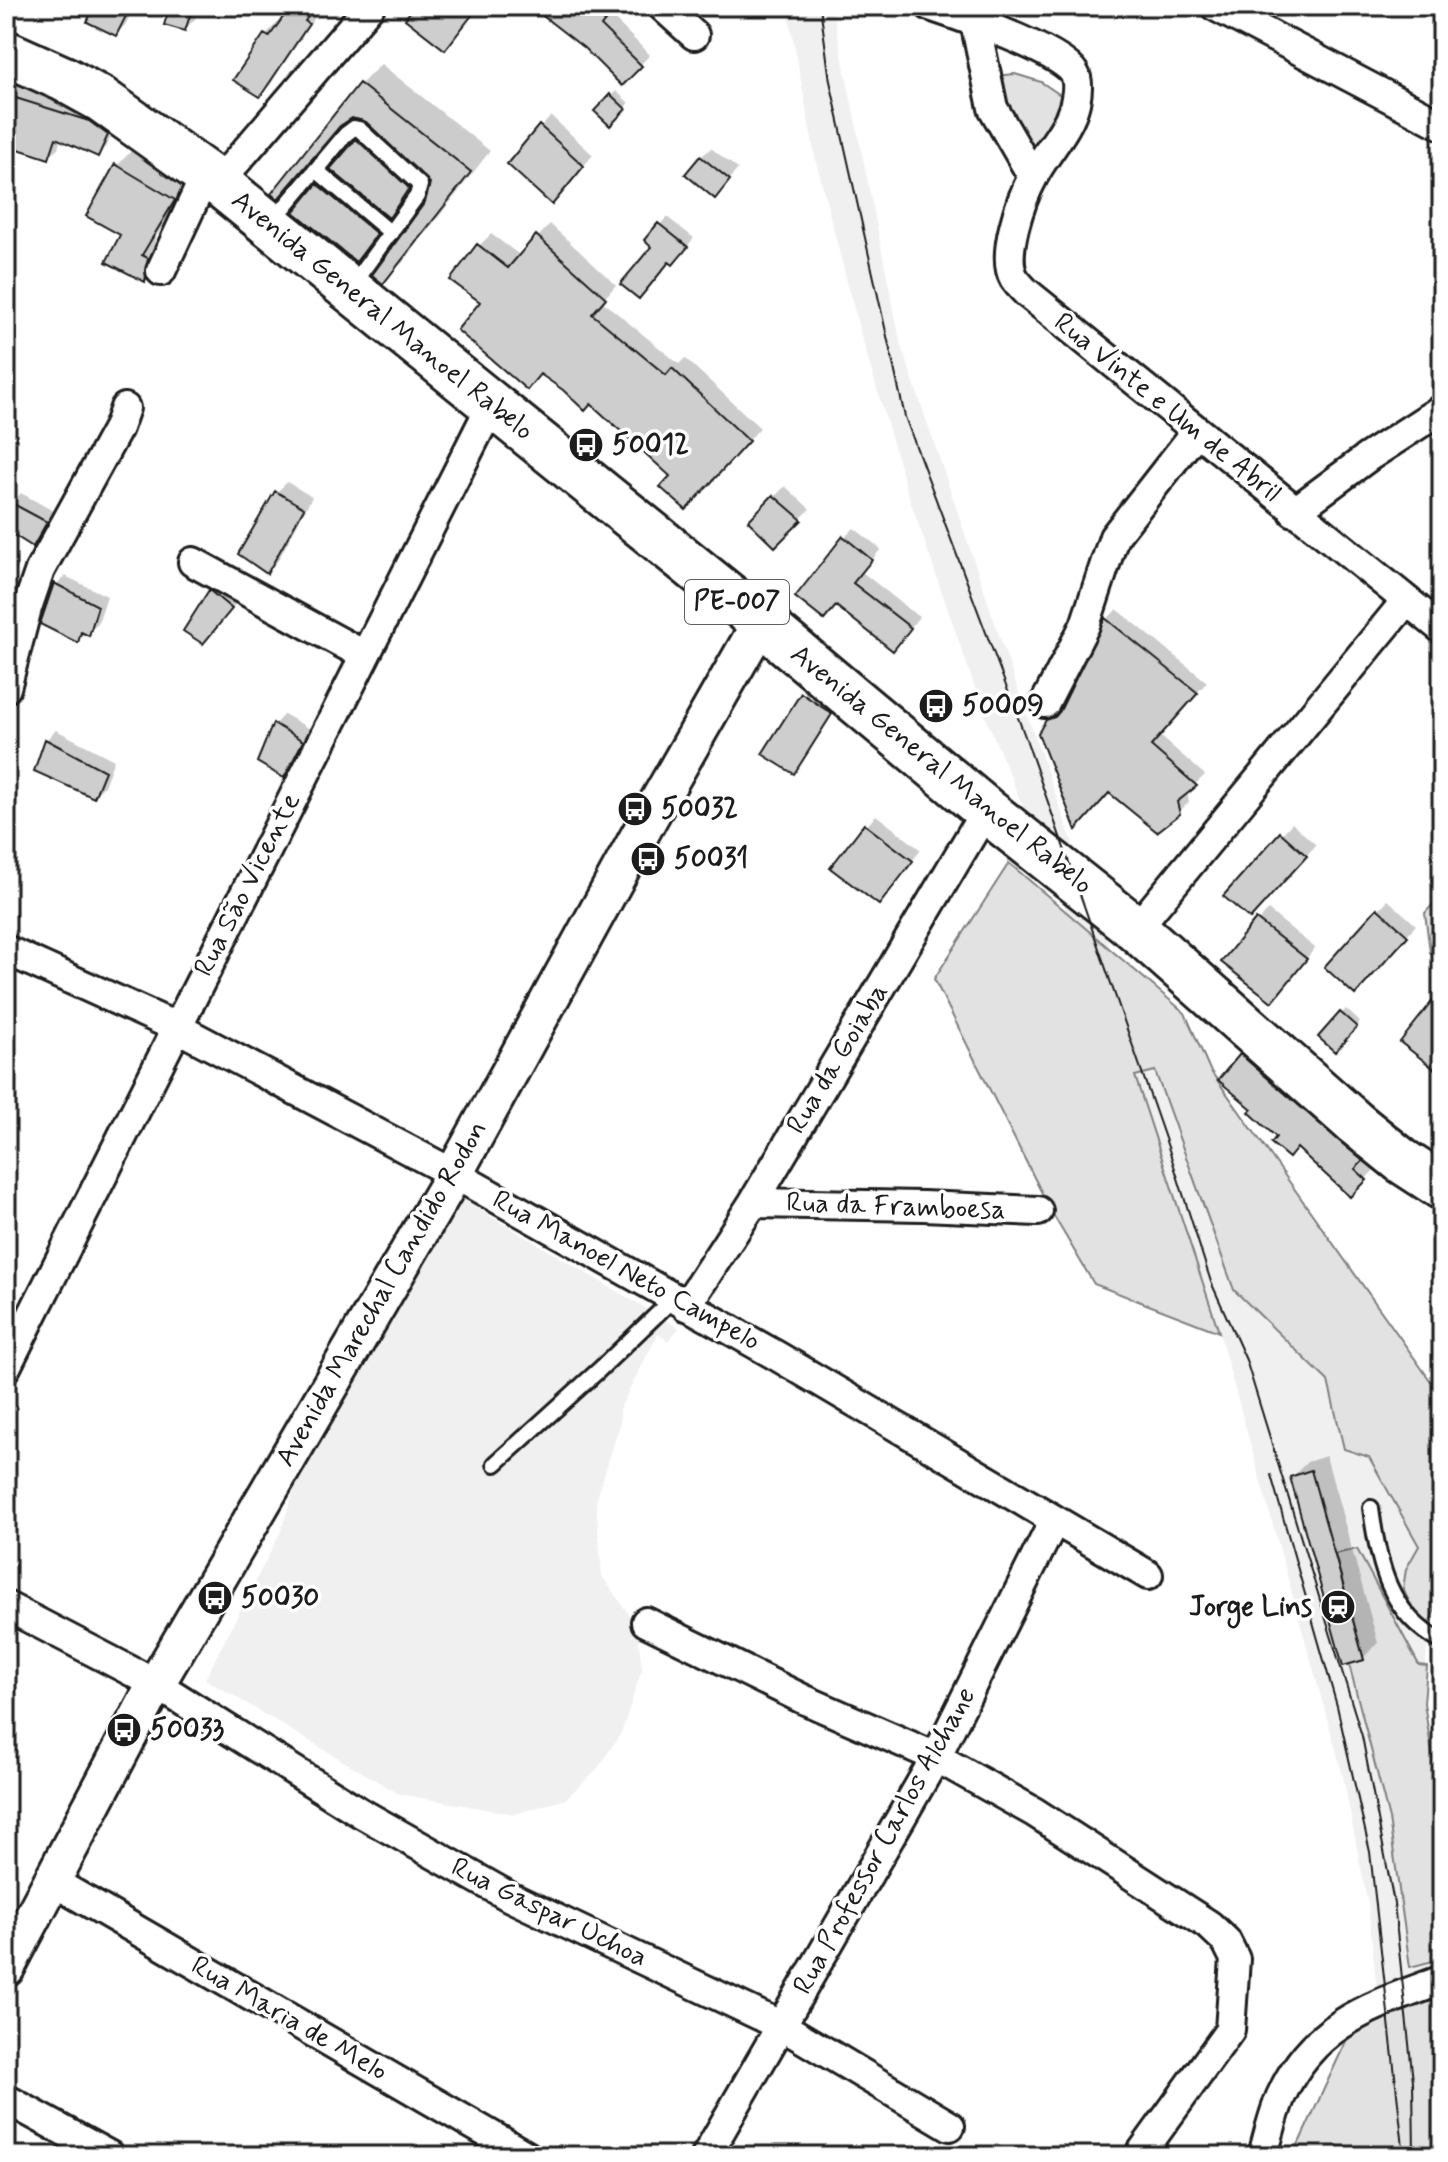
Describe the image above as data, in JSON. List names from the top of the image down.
{
  "streets": {
    "main road": ["Avenida General Manoel Rabelo", "PE-007"],
    "street": [
      "Rua Vinte e Um de Abril",
      "Rua São Vicente",
      "Rua da Goiaba",
      "Rua da Framboesa",
      "Rua Manoel Neto Campelo",
      "Avenida Marechal Candido Rodon",
      "Rua Professor Carlos Alchane",
      "Rua Gaspar Uchoa",
      "Rua Maria de Melo"
    ]
  },
  "crossings": [
    ["Avenida General Manoel Rabelo", "Rua São Vicente"],
    ["Avenida General Manoel Rabelo", "Rua da Goiaba"],
    ["Avenida General Manoel Rabelo", "Avenida Marechal Candido Rodon"],
    ["Rua São Vicente", "Rua Manoel Neto Campelo"],
    ["Rua da Goiaba", "Rua da Framboesa"],
    ["Rua da Goiaba", "Rua Manoel Neto Campelo"],
    ["Rua Manoel Neto Campelo", "Avenida Marechal Candido Rodon"],
    ["Rua Manoel Neto Campelo", "Rua Professor Carlos Alchane"],
    ["Avenida Marechal Candido Rodon", "Rua Gaspar Uchoa"],
    ["Avenida Marechal Candido Rodon", "Rua Maria de Melo"],
    ["Rua Professor Carlos Alchane", "Rua Gaspar Uchoa"]
  ],
  "places": {
    "bus stop": [
      "50012",
      "50009",
      "50032",
      "50031",
      "50030",
      "50033"
    ],
    "station": ["Jorge Lins"]
  }
}
